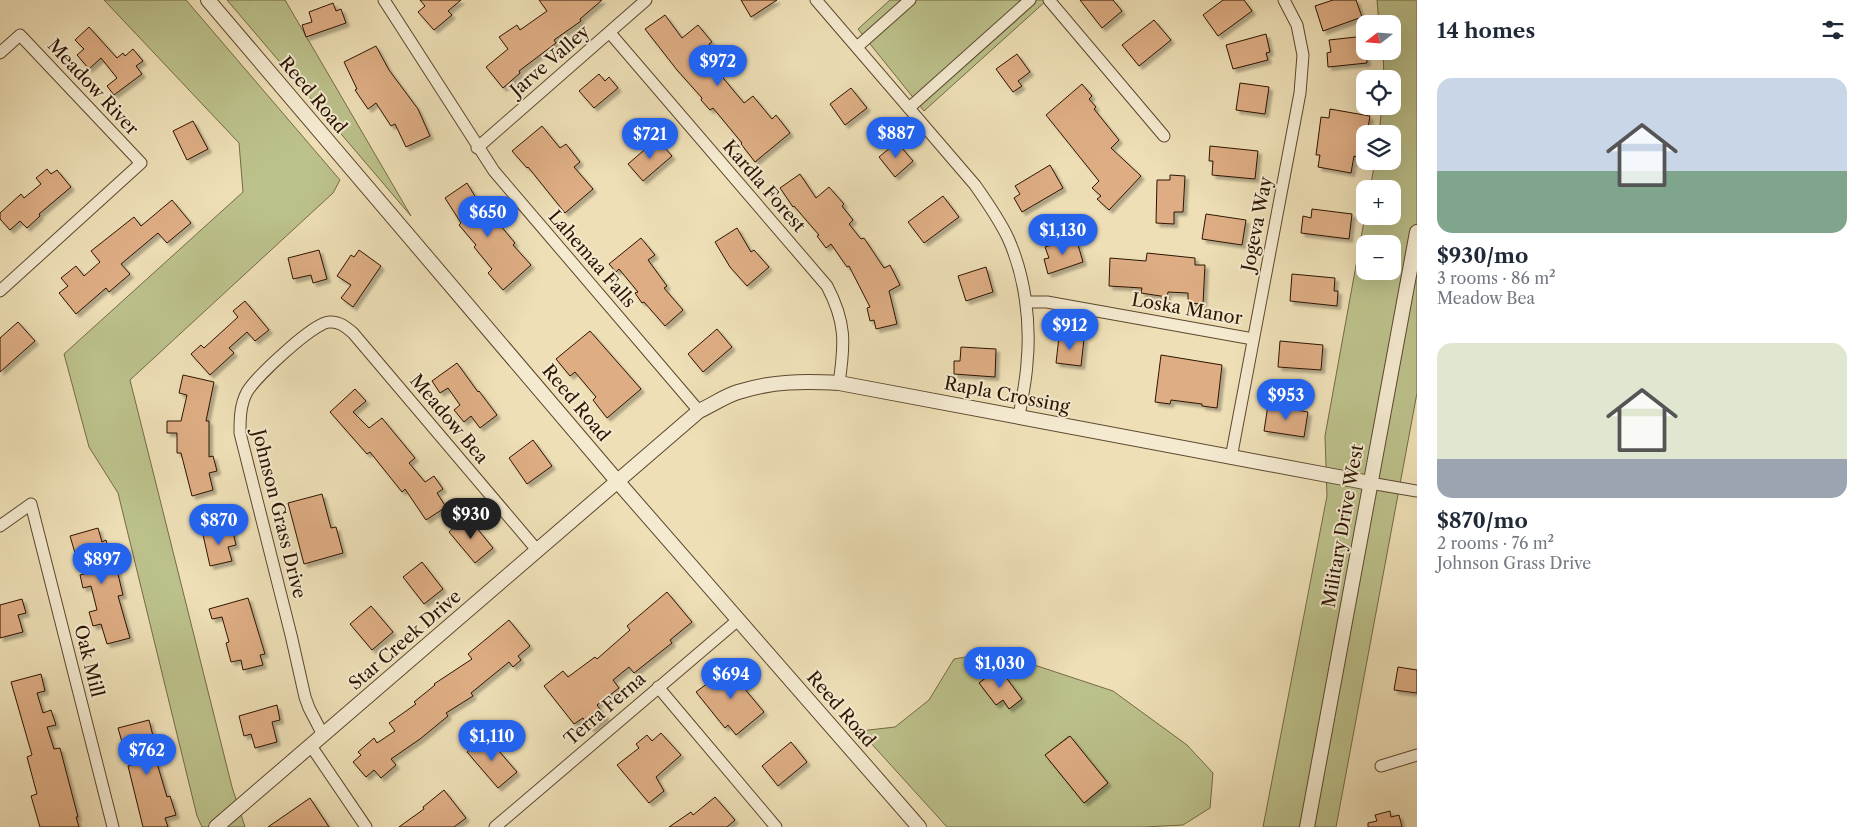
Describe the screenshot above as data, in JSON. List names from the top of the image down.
{
  "streets": {
    "street": [
      "Jarve Valley",
      "Meadow River",
      "Reed Road",
      "Kardla Forest",
      "Jogeva Way",
      "Lahemaa Falls",
      "Loska Manor",
      "Rapla Crossing",
      "Meadow Bea",
      "Johnson Grass Drive",
      "Military Drive West",
      "Star Creek Drive",
      "Oak Mill",
      "Terra Ferna"
    ]
  },
  "crossings": [
    ["Jarve Valley", "Kardla Forest"],
    ["Jarve Valley", "Lahemaa Falls"],
    ["Reed Road", "Rapla Crossing"],
    ["Reed Road", "Star Creek Drive"],
    ["Reed Road", "Terra Ferna"],
    ["Kardla Forest", "Rapla Crossing"],
    ["Jogeva Way", "Loska Manor"],
    ["Jogeva Way", "Rapla Crossing"],
    ["Lahemaa Falls", "Rapla Crossing"],
    ["Rapla Crossing", "Military Drive West"],
    ["Rapla Crossing", "Star Creek Drive"],
    ["Meadow Bea", "Johnson Grass Drive"],
    ["Meadow Bea", "Star Creek Drive"],
    ["Johnson Grass Drive", "Star Creek Drive"]
  ],
  "north": "left",
  "page": {
    "heading": "14 homes",
    "map_buttons": ["+", "−"],
    "price": [
      "$972",
      "$887",
      "$721",
      "$650",
      "$1,130",
      "$912",
      "$953",
      "$930",
      "$870",
      "$897",
      "$1,030",
      "$694",
      "$1,110",
      "$762"
    ],
    "list": [
      {
        "name": "$930/mo",
        "note": "3 rooms · 86 m² · Meadow Bea"
      },
      {
        "name": "$870/mo",
        "note": "2 rooms · 76 m² · Johnson Grass Drive"
      }
    ]
  }
}
